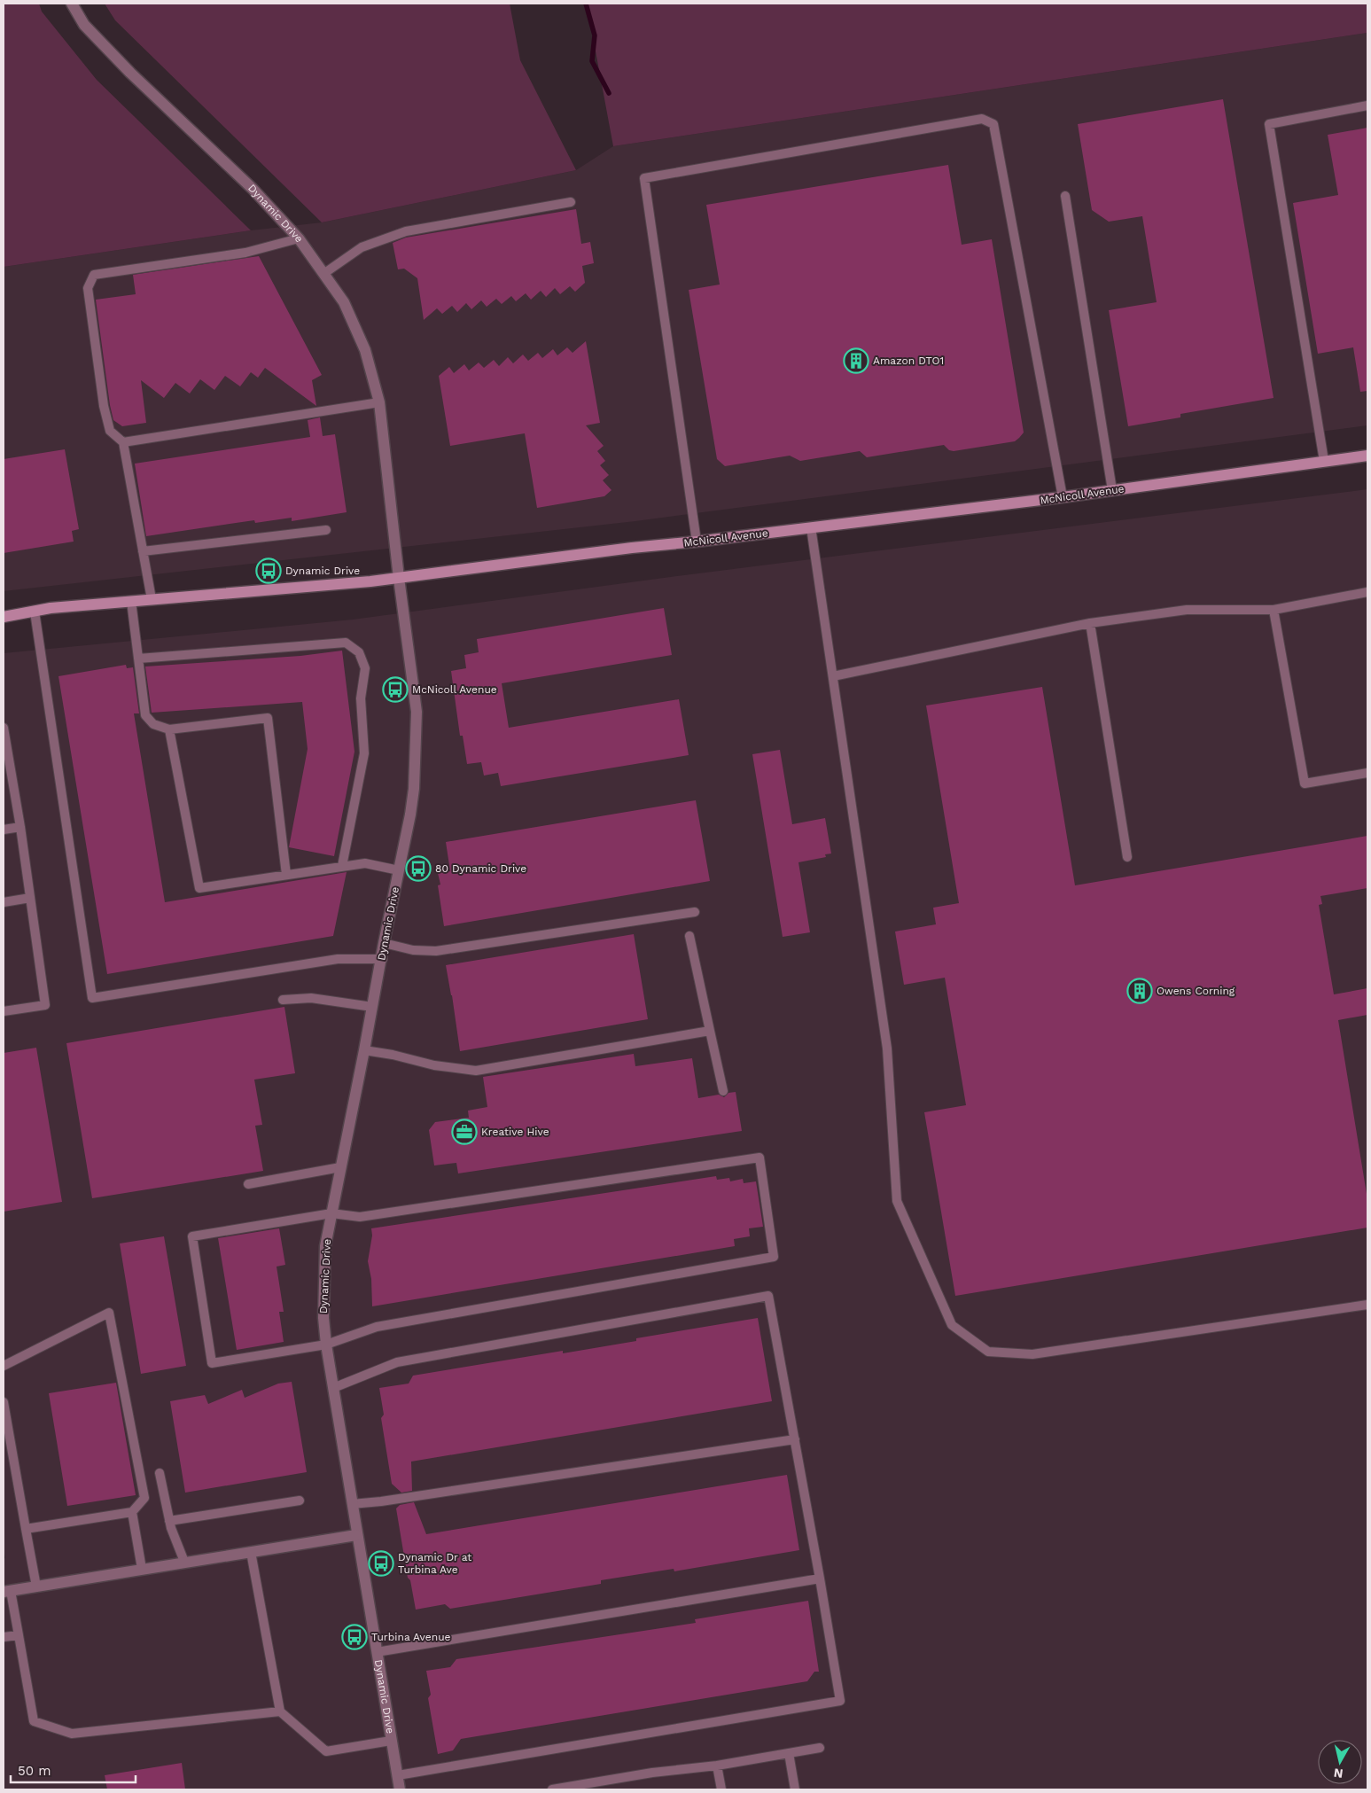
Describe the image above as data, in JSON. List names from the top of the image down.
{
  "streets": {
    "main road": ["McNicoll Avenue"],
    "street": ["Dynamic Drive"]
  },
  "crossings": [
    ["Dynamic Drive", "McNicoll Avenue"]
  ],
  "places": {
    "building": ["Amazon DTO1", "Owens Corning"],
    "bus stop": [
      "Dynamic Drive",
      "McNicoll Avenue",
      "80 Dynamic Drive",
      "Dynamic Dr at Turbina Ave",
      "Turbina Avenue"
    ],
    "office": ["Kreative Hive"]
  },
  "scale_bar": "50 m",
  "north": "bottom"
}
